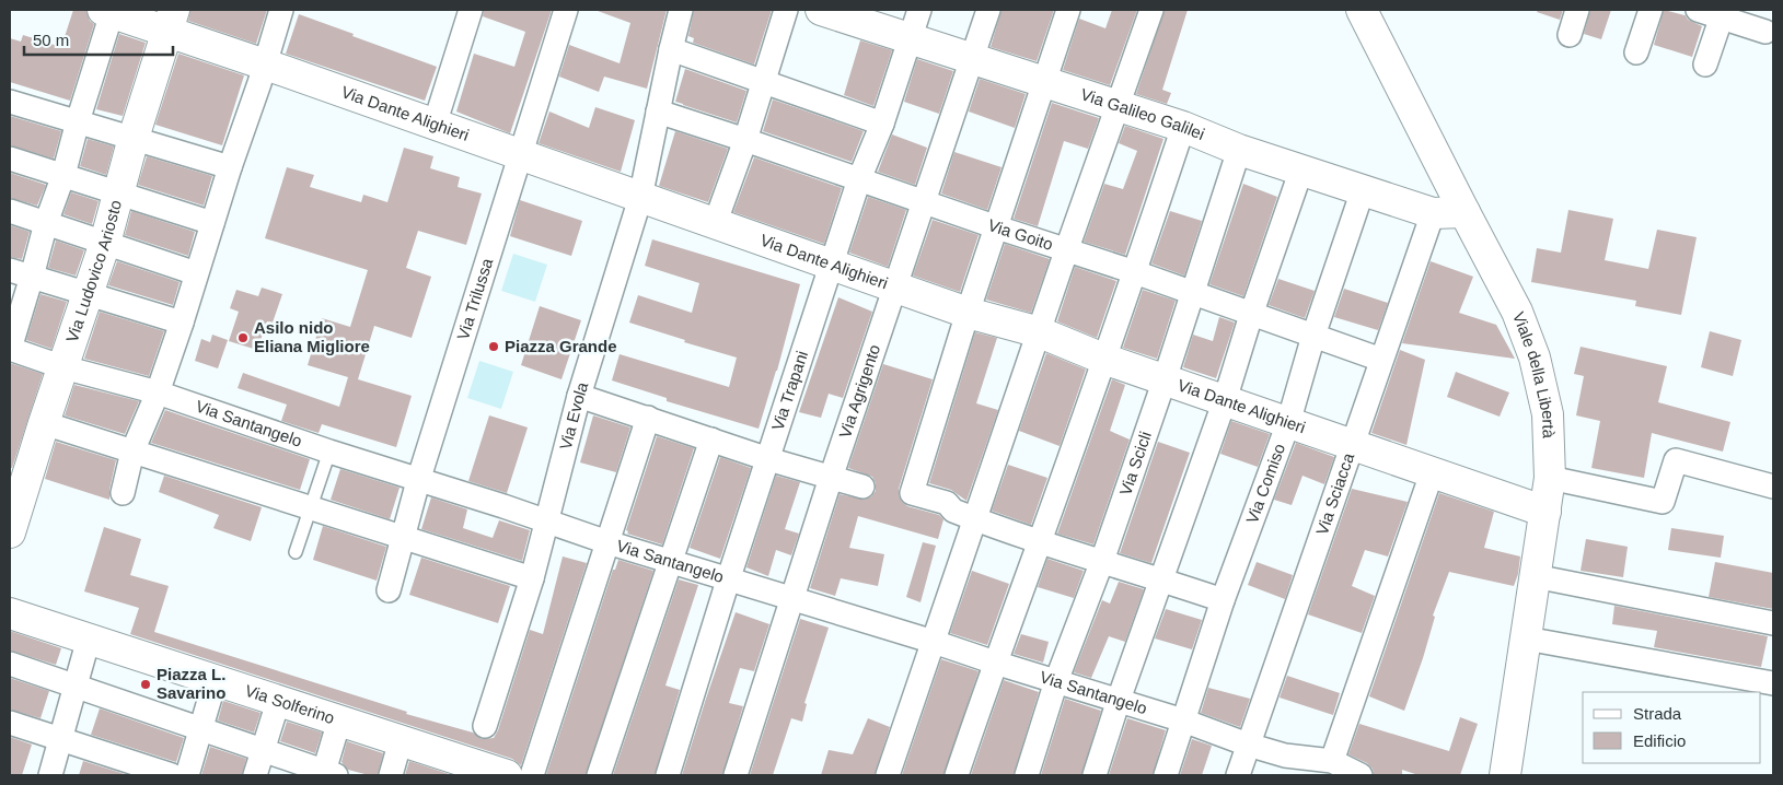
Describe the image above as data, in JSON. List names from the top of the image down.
{
  "streets": {
    "street": [
      "Via Dante Alighieri",
      "Via Galileo Galilei",
      "Via Goito",
      "Via Ludovico Ariosto",
      "Via Trilussa",
      "Viale della Libertà",
      "Via Trapani",
      "Via Agrigento",
      "Via Evola",
      "Via Santangelo",
      "Via Scicli",
      "Via Comiso",
      "Via Sciacca",
      "Via Solferino"
    ]
  },
  "crossings": [
    ["Via Dante Alighieri", "Via Ludovico Ariosto"],
    ["Via Dante Alighieri", "Via Trilussa"],
    ["Via Dante Alighieri", "Viale della Libertà"],
    ["Via Dante Alighieri", "Via Trapani"],
    ["Via Dante Alighieri", "Via Agrigento"],
    ["Via Dante Alighieri", "Via Evola"],
    ["Via Dante Alighieri", "Via Scicli"],
    ["Via Dante Alighieri", "Via Comiso"],
    ["Via Dante Alighieri", "Via Sciacca"],
    ["Via Galileo Galilei", "Viale della Libertà"],
    ["Via Galileo Galilei", "Via Trapani"],
    ["Via Galileo Galilei", "Via Agrigento"],
    ["Via Galileo Galilei", "Via Scicli"],
    ["Via Galileo Galilei", "Via Comiso"],
    ["Via Galileo Galilei", "Via Sciacca"],
    ["Via Goito", "Via Trapani"],
    ["Via Goito", "Via Agrigento"],
    ["Via Goito", "Via Evola"],
    ["Via Goito", "Via Scicli"],
    ["Via Goito", "Via Comiso"],
    ["Via Goito", "Via Sciacca"],
    ["Via Ludovico Ariosto", "Via Santangelo"],
    ["Via Trilussa", "Via Santangelo"],
    ["Via Trapani", "Via Santangelo"],
    ["Via Agrigento", "Via Santangelo"],
    ["Via Evola", "Via Santangelo"],
    ["Via Santangelo", "Via Scicli"],
    ["Via Santangelo", "Via Comiso"],
    ["Via Santangelo", "Via Sciacca"]
  ],
  "places": ["Asilo nido Eliana Migliore", "Piazza Grande", "Piazza L. Savarino"],
  "legend": ["Strada", "Edificio"],
  "scale_bar": "50 m"
}
